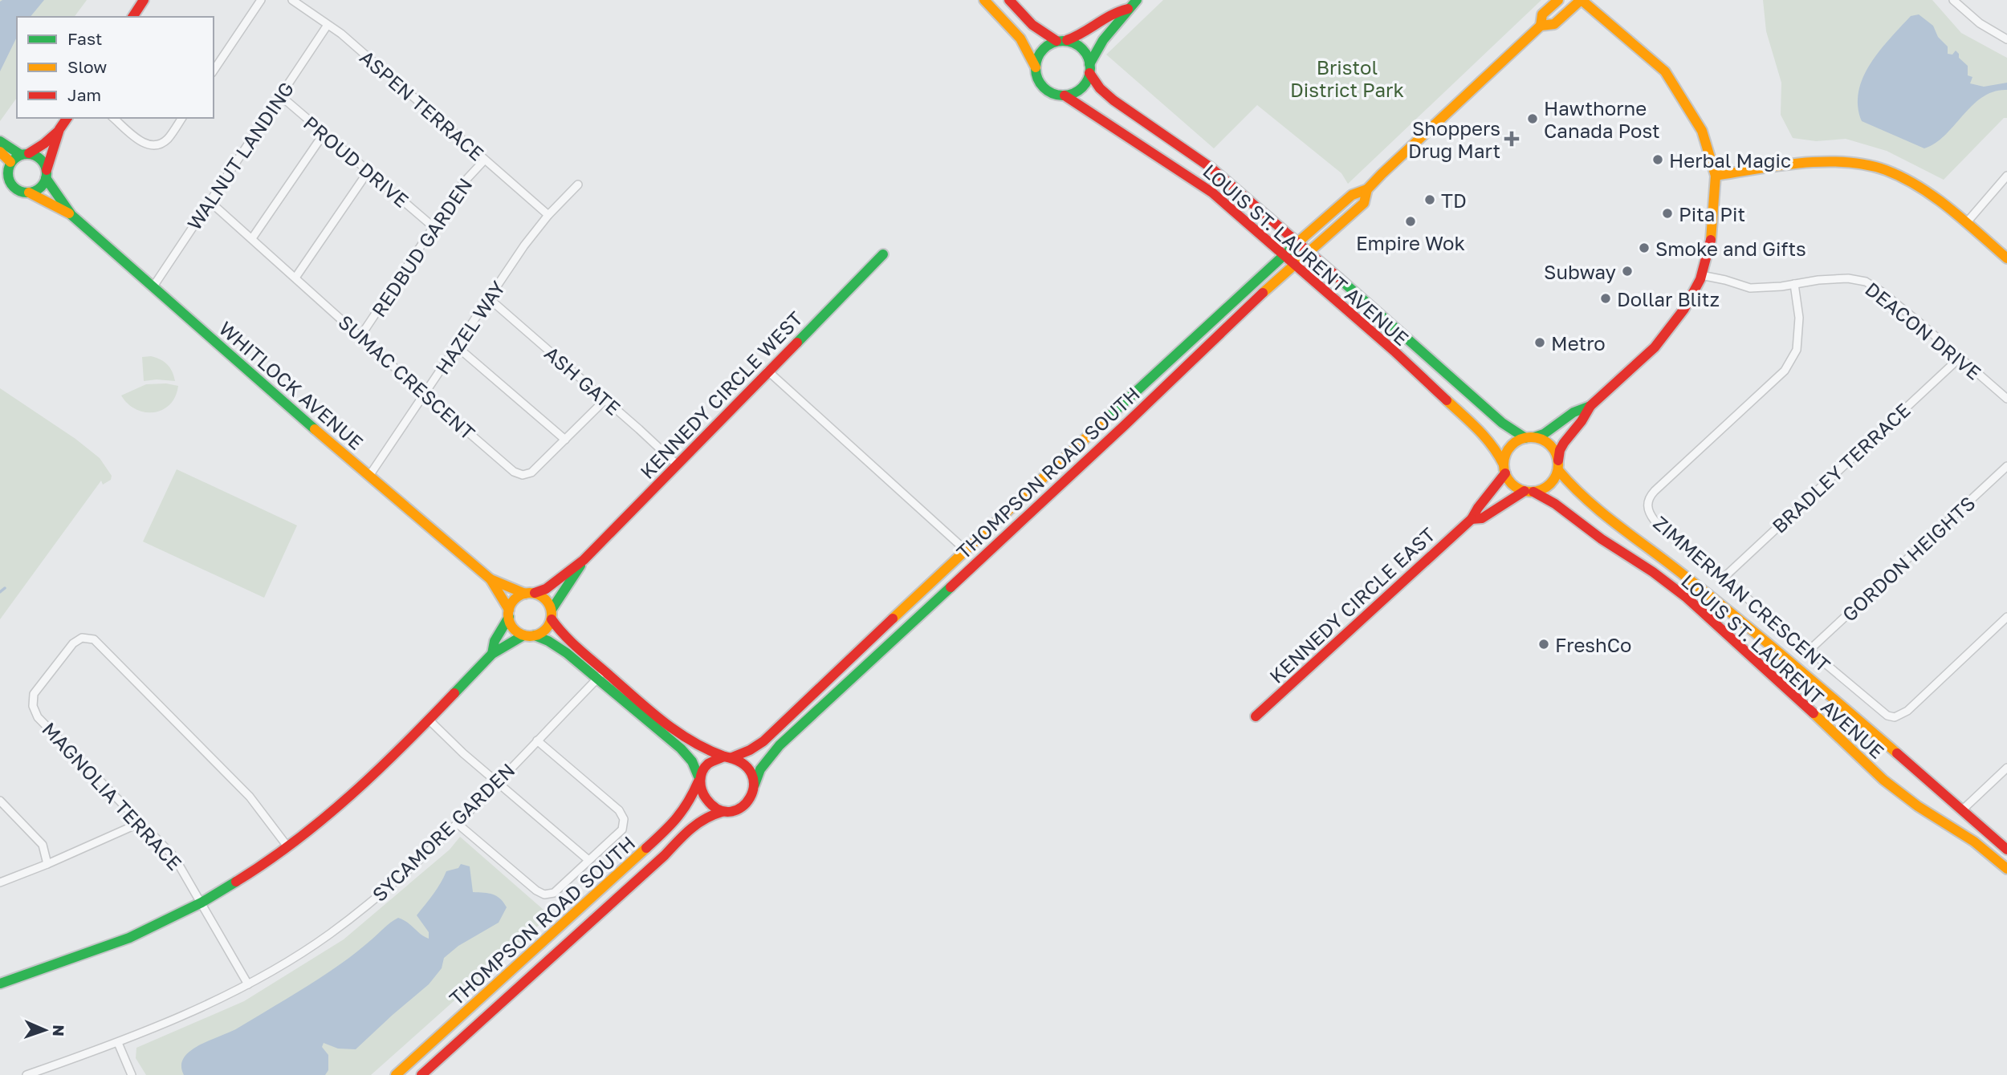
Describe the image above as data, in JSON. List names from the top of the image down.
{
  "streets": {
    "main road": [
      "LOUIS ST. LAURENT AVENUE",
      "WHITLOCK AVENUE",
      "KENNEDY CIRCLE WEST",
      "THOMPSON ROAD SOUTH",
      "KENNEDY CIRCLE EAST"
    ],
    "street": [
      "ASPEN TERRACE",
      "WALNUT LANDING",
      "PROUD DRIVE",
      "REDBUD GARDEN",
      "HAZEL WAY",
      "DEACON DRIVE",
      "SUMAC CRESCENT",
      "ASH GATE",
      "BRADLEY TERRACE",
      "GORDON HEIGHTS",
      "ZIMMERMAN CRESCENT",
      "MAGNOLIA TERRACE",
      "SYCAMORE GARDEN"
    ]
  },
  "crossings": [
    ["ASPEN TERRACE", "WALNUT LANDING"],
    ["ASPEN TERRACE", "REDBUD GARDEN"],
    ["ASPEN TERRACE", "HAZEL WAY"],
    ["WALNUT LANDING", "PROUD DRIVE"],
    ["WALNUT LANDING", "SUMAC CRESCENT"],
    ["WALNUT LANDING", "WHITLOCK AVENUE"],
    ["PROUD DRIVE", "REDBUD GARDEN"],
    ["REDBUD GARDEN", "SUMAC CRESCENT"],
    ["LOUIS ST. LAURENT AVENUE", "THOMPSON ROAD SOUTH"],
    ["LOUIS ST. LAURENT AVENUE", "KENNEDY CIRCLE EAST"],
    ["HAZEL WAY", "SUMAC CRESCENT"],
    ["HAZEL WAY", "ASH GATE"],
    ["HAZEL WAY", "WHITLOCK AVENUE"],
    ["DEACON DRIVE", "BRADLEY TERRACE"],
    ["DEACON DRIVE", "ZIMMERMAN CRESCENT"],
    ["SUMAC CRESCENT", "ASH GATE"],
    ["ASH GATE", "KENNEDY CIRCLE WEST"],
    ["WHITLOCK AVENUE", "KENNEDY CIRCLE WEST"],
    ["BRADLEY TERRACE", "ZIMMERMAN CRESCENT"],
    ["GORDON HEIGHTS", "ZIMMERMAN CRESCENT"],
    ["MAGNOLIA TERRACE", "SYCAMORE GARDEN"]
  ],
  "parks": ["Bristol District Park"],
  "places": {
    "other": [
      "Hawthorne Canada Post",
      "Herbal Magic",
      "TD",
      "Pita Pit",
      "Empire Wok",
      "Smoke and Gifts",
      "Subway",
      "Dollar Blitz",
      "Metro",
      "FreshCo"
    ],
    "health": ["Shoppers Drug Mart"]
  },
  "legend": ["Fast", "Slow", "Jam"],
  "north": "right"
}
